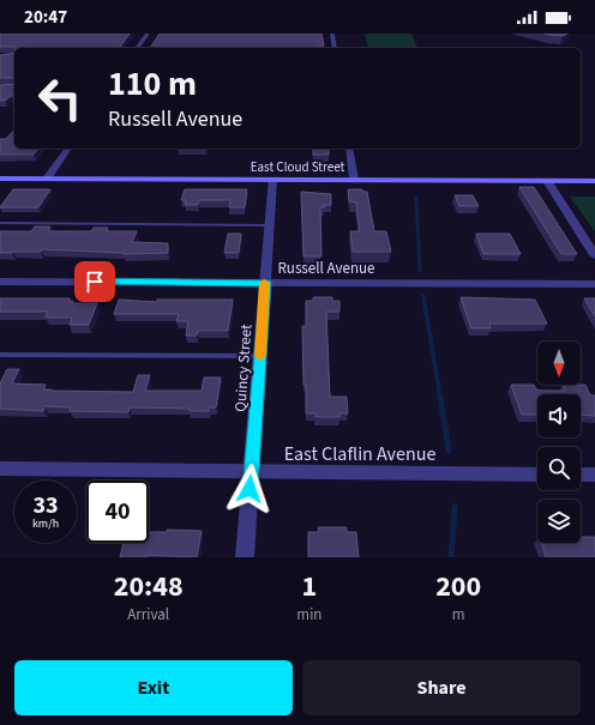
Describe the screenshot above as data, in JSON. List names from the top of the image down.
{
  "streets": {
    "main road": ["East Cloud Street"],
    "street": ["Russell Avenue", "Quincy Street", "East Claflin Avenue"]
  },
  "crossings": [
    ["East Cloud Street", "Quincy Street"],
    ["Russell Avenue", "Quincy Street"],
    ["Quincy Street", "East Claflin Avenue"]
  ],
  "north": "bottom",
  "page": {
    "status": "20:47",
    "turn": ["110 m", "Russell Avenue"],
    "speed": "33 km/h",
    "limit": "40",
    "eta": [
      "20:48",
      "Arrival",
      "1",
      "min",
      "200",
      "m"
    ],
    "buttons": ["Exit", "Share"]
  }
}
